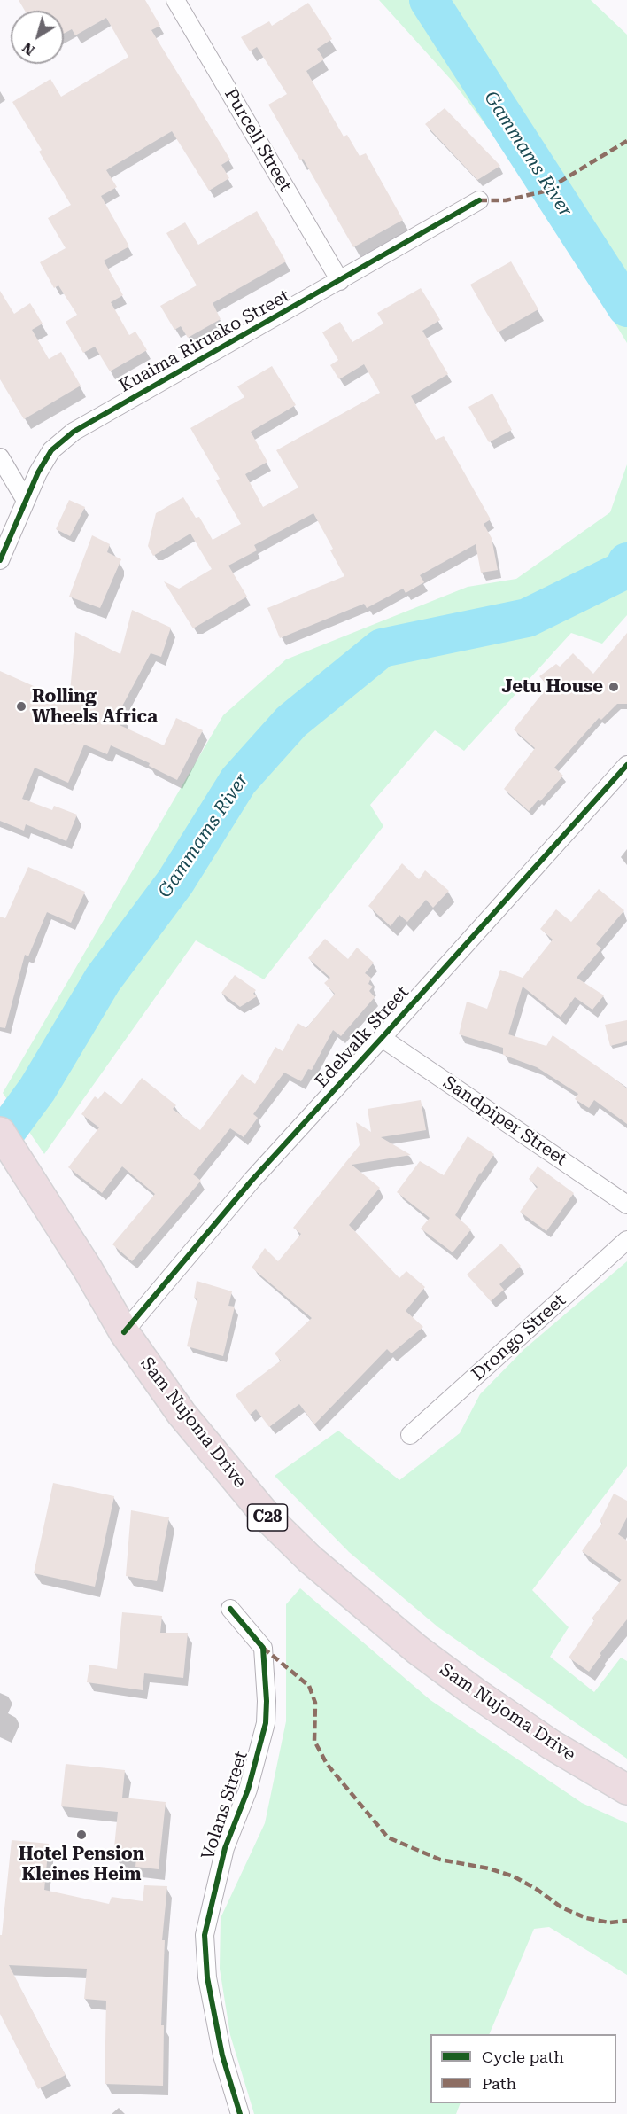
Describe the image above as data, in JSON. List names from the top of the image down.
{
  "streets": {
    "highway": ["Sam Nujoma Drive", "C28"],
    "street": [
      "Purcell Street",
      "Kuaima Riruako Street",
      "Edelvalk Street",
      "Sandpiper Street",
      "Drongo Street",
      "Volans Street"
    ]
  },
  "crossings": [
    ["Purcell Street", "Kuaima Riruako Street"],
    ["Edelvalk Street", "Sandpiper Street"],
    ["Edelvalk Street", "Sam Nujoma Drive"]
  ],
  "water": ["Gammams River"],
  "places": ["Jetu House", "Rolling Wheels Africa", "Hotel Pension Kleines Heim"],
  "legend": ["Cycle path", "Path"],
  "north": "bottom left"
}
